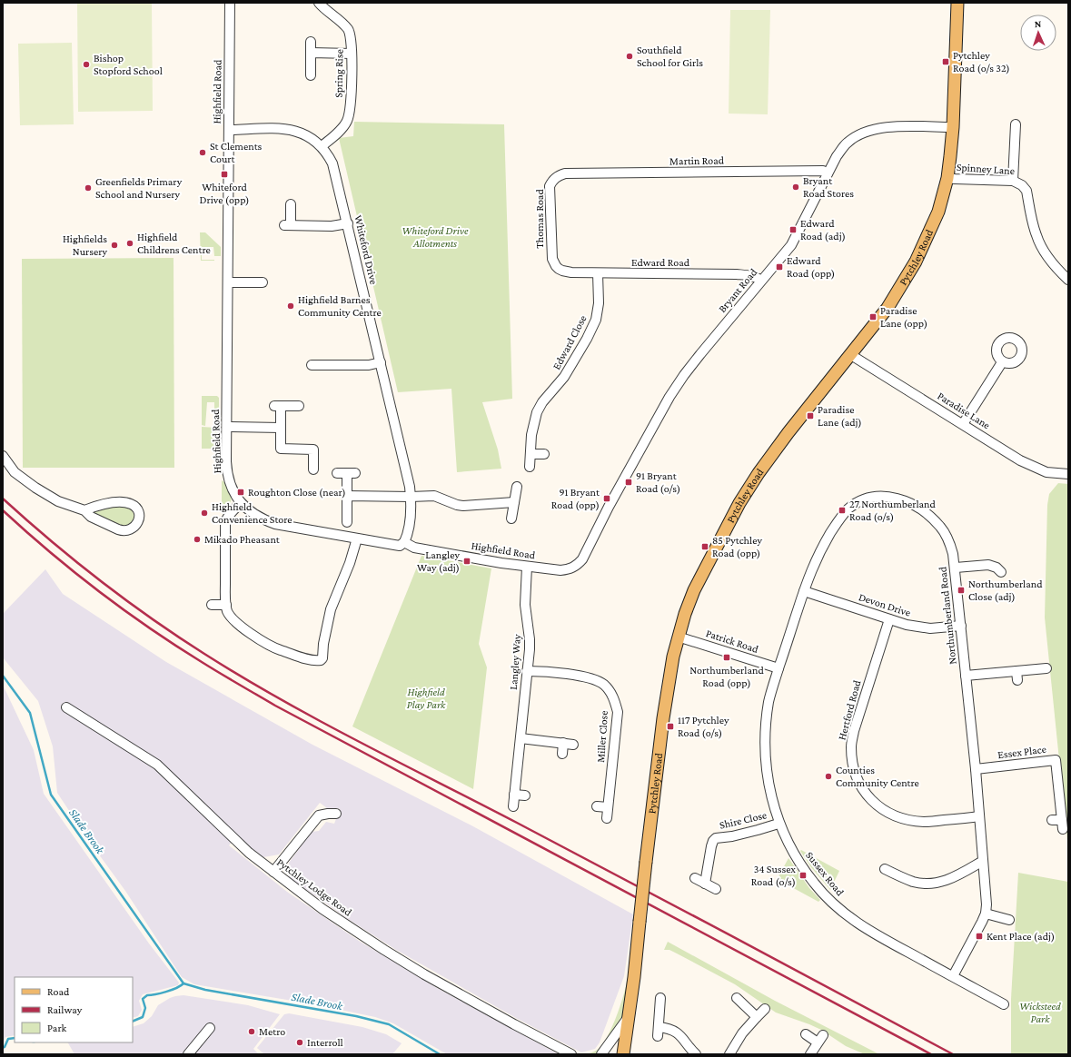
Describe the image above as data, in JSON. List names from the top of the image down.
{
  "streets": {
    "main road": ["Pytchley Road"],
    "street": [
      "Spring Rise",
      "Highfield Road",
      "Martin Road",
      "Spinney Lane",
      "Thomas Road",
      "Whiteford Drive",
      "Edward Road",
      "Bryant Road",
      "Edward Close",
      "Paradise Lane",
      "Devon Drive",
      "Northumberland Road",
      "Patrick Road",
      "Langley Way",
      "Hertford Road",
      "Miller Close",
      "Essex Place",
      "Shire Close",
      "Sussex Road",
      "Pytchley Lodge Road"
    ]
  },
  "crossings": [
    ["Spring Rise", "Whiteford Drive"],
    ["Highfield Road", "Whiteford Drive"],
    ["Highfield Road", "Bryant Road"],
    ["Highfield Road", "Langley Way"],
    ["Martin Road", "Thomas Road"],
    ["Martin Road", "Bryant Road"],
    ["Spinney Lane", "Pytchley Road"],
    ["Thomas Road", "Edward Road"],
    ["Pytchley Road", "Bryant Road"],
    ["Pytchley Road", "Paradise Lane"],
    ["Pytchley Road", "Patrick Road"],
    ["Edward Road", "Bryant Road"],
    ["Edward Road", "Edward Close"],
    ["Devon Drive", "Northumberland Road"],
    ["Devon Drive", "Hertford Road"],
    ["Northumberland Road", "Patrick Road"],
    ["Northumberland Road", "Hertford Road"],
    ["Northumberland Road", "Essex Place"],
    ["Northumberland Road", "Sussex Road"],
    ["Patrick Road", "Sussex Road"],
    ["Langley Way", "Miller Close"],
    ["Shire Close", "Sussex Road"]
  ],
  "water": ["Slade Brook"],
  "parks": ["Whiteford Drive Allotments", "Highfield Play Park", "Wicksteed Park"],
  "places": {
    "other": [
      "Southfield School for Girls",
      "Bishop Stopford School",
      "St Clements Court",
      "Bryant Road Stores",
      "Greenfields Primary School and Nursery",
      "Highfield Childrens Centre",
      "Highfields Nursery",
      "Highfield Barnes Community Centre",
      "Highfield Convenience Store",
      "Mikado Pheasant",
      "Counties Community Centre",
      "Metro",
      "Interroll"
    ],
    "transit": [
      "Pytchley Road (o/s 32)",
      "Whiteford Drive (opp)",
      "Edward Road (adj)",
      "Edward Road (opp)",
      "Paradise Lane (opp)",
      "Paradise Lane (adj)",
      "91 Bryant Road (o/s)",
      "Roughton Close (near)",
      "91 Bryant Road (opp)",
      "27 Northumberland Road (o/s)",
      "85 Pytchley Road (opp)",
      "Langley Way (adj)",
      "Northumberland Close (adj)",
      "Northumberland Road (opp)",
      "117 Pytchley Road (o/s)",
      "34 Sussex Road (o/s)",
      "Kent Place (adj)"
    ]
  },
  "legend": ["Road", "Railway", "Park"],
  "north": "top"
}
